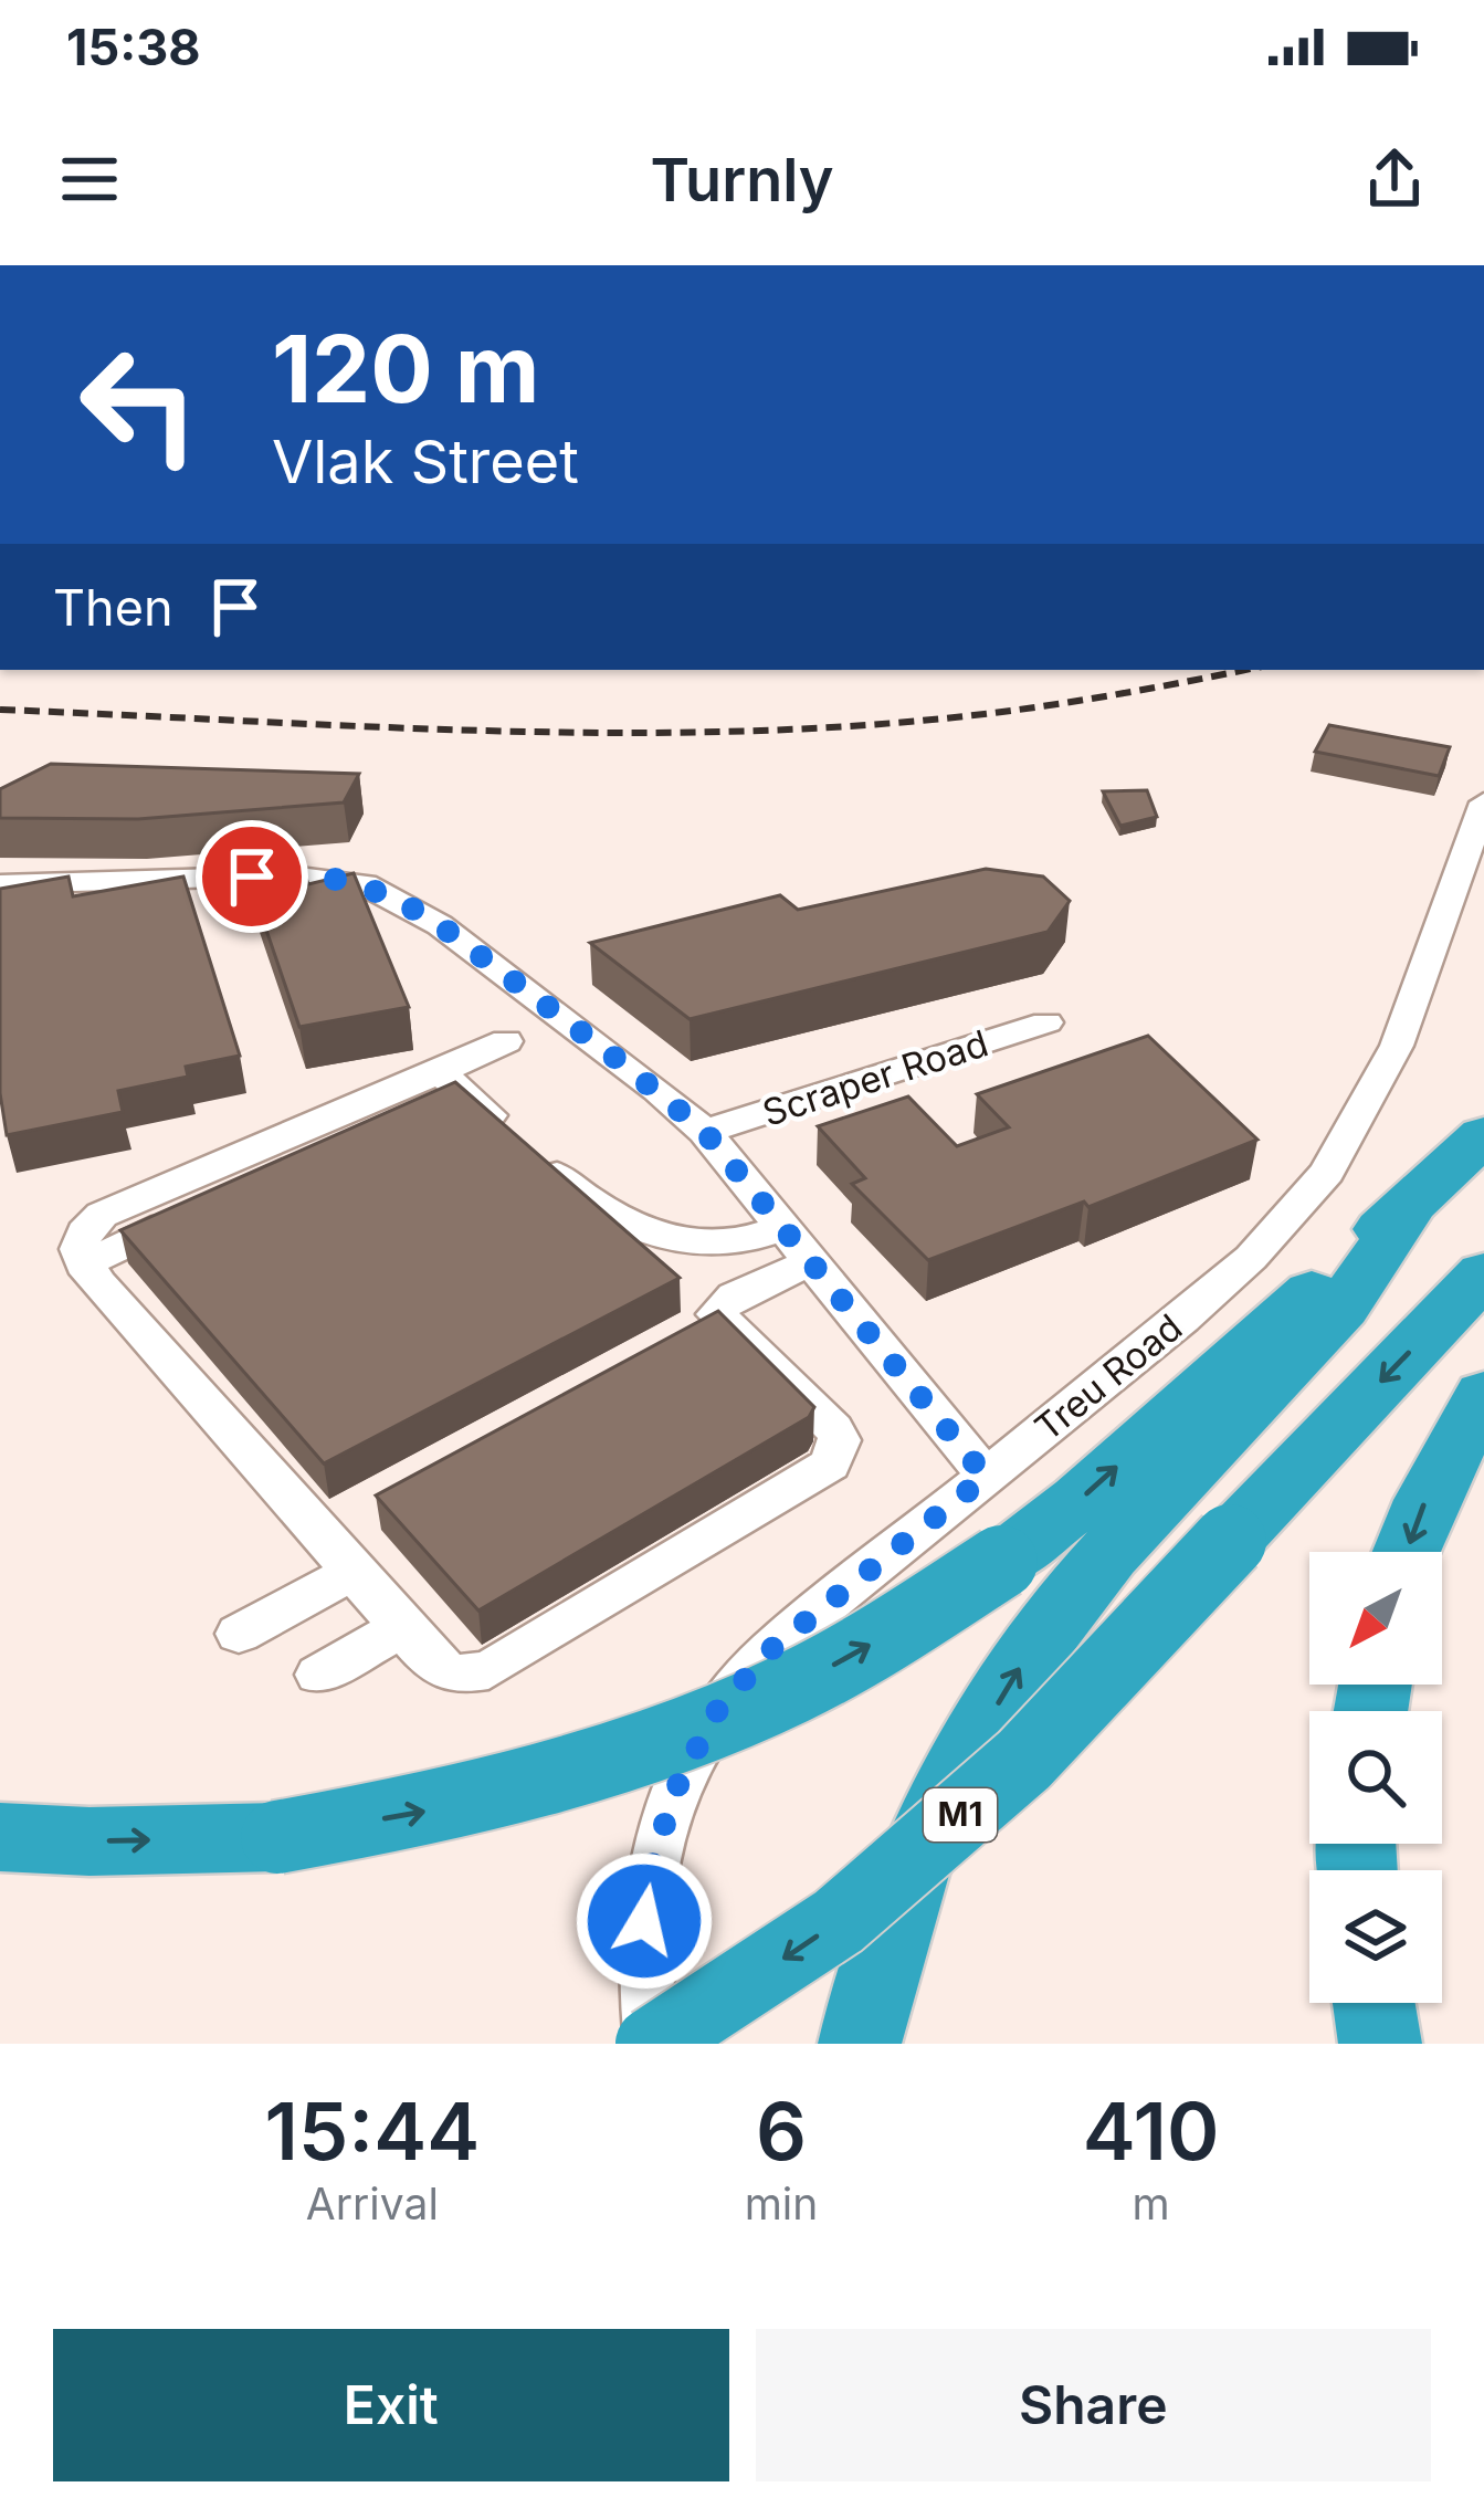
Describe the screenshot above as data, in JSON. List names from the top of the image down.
{
  "streets": {
    "highway": ["M1"],
    "street": ["Scraper Road", "Treu Road"]
  },
  "crossings": [
    ["Treu Road", "M1"]
  ],
  "north": "bottom left",
  "page": {
    "status": "15:38",
    "header": "Turnly",
    "turn": ["120 m", "Vlak Street"],
    "then": "Then",
    "eta": [
      "15:44",
      "Arrival",
      "6",
      "min",
      "410",
      "m"
    ],
    "buttons": ["Exit", "Share"]
  }
}
